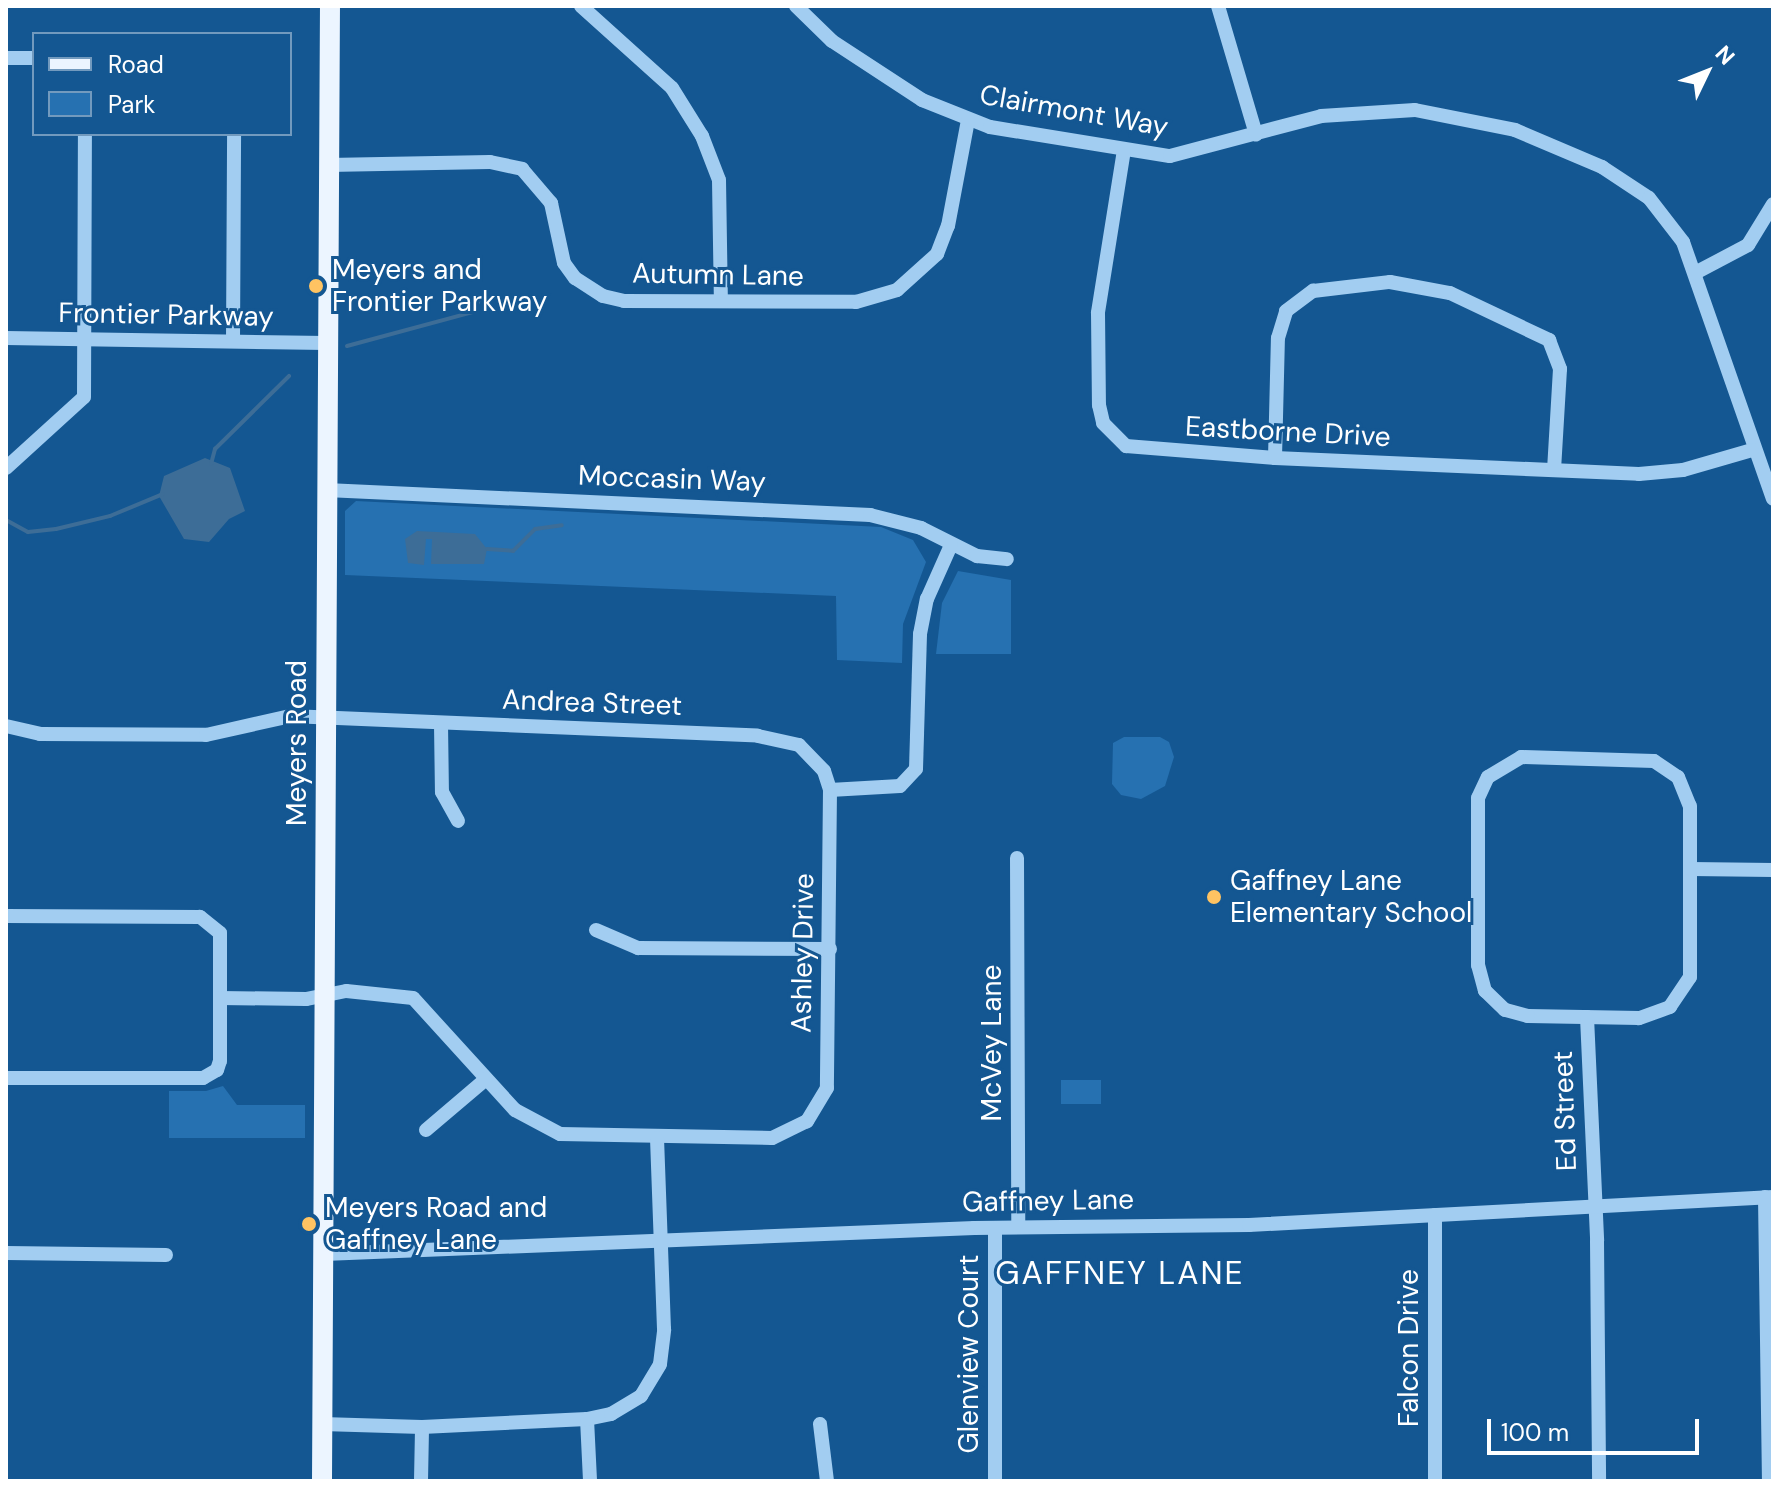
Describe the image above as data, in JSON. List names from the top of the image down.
{
  "streets": {
    "main road": ["Meyers Road"],
    "street": [
      "Clairmont Way",
      "Autumn Lane",
      "Frontier Parkway",
      "Eastborne Drive",
      "Moccasin Way",
      "Andrea Street",
      "Ashley Drive",
      "McVey Lane",
      "Ed Street",
      "Gaffney Lane",
      "Falcon Drive",
      "Glenview Court"
    ]
  },
  "crossings": [
    ["Clairmont Way", "Autumn Lane"],
    ["Clairmont Way", "Eastborne Drive"],
    ["Autumn Lane", "Meyers Road"],
    ["Frontier Parkway", "Meyers Road"],
    ["Moccasin Way", "Meyers Road"],
    ["Andrea Street", "Meyers Road"],
    ["Andrea Street", "Ashley Drive"],
    ["Meyers Road", "Gaffney Lane"],
    ["McVey Lane", "Gaffney Lane"],
    ["Ed Street", "Gaffney Lane"],
    ["Gaffney Lane", "Falcon Drive"],
    ["Gaffney Lane", "Glenview Court"]
  ],
  "districts": ["GAFFNEY LANE"],
  "places": ["Meyers and Frontier Parkway", "Gaffney Lane Elementary School", "Meyers Road and Gaffney Lane"],
  "legend": ["Road", "Park"],
  "scale_bar": "100 m",
  "north": "top right"
}
